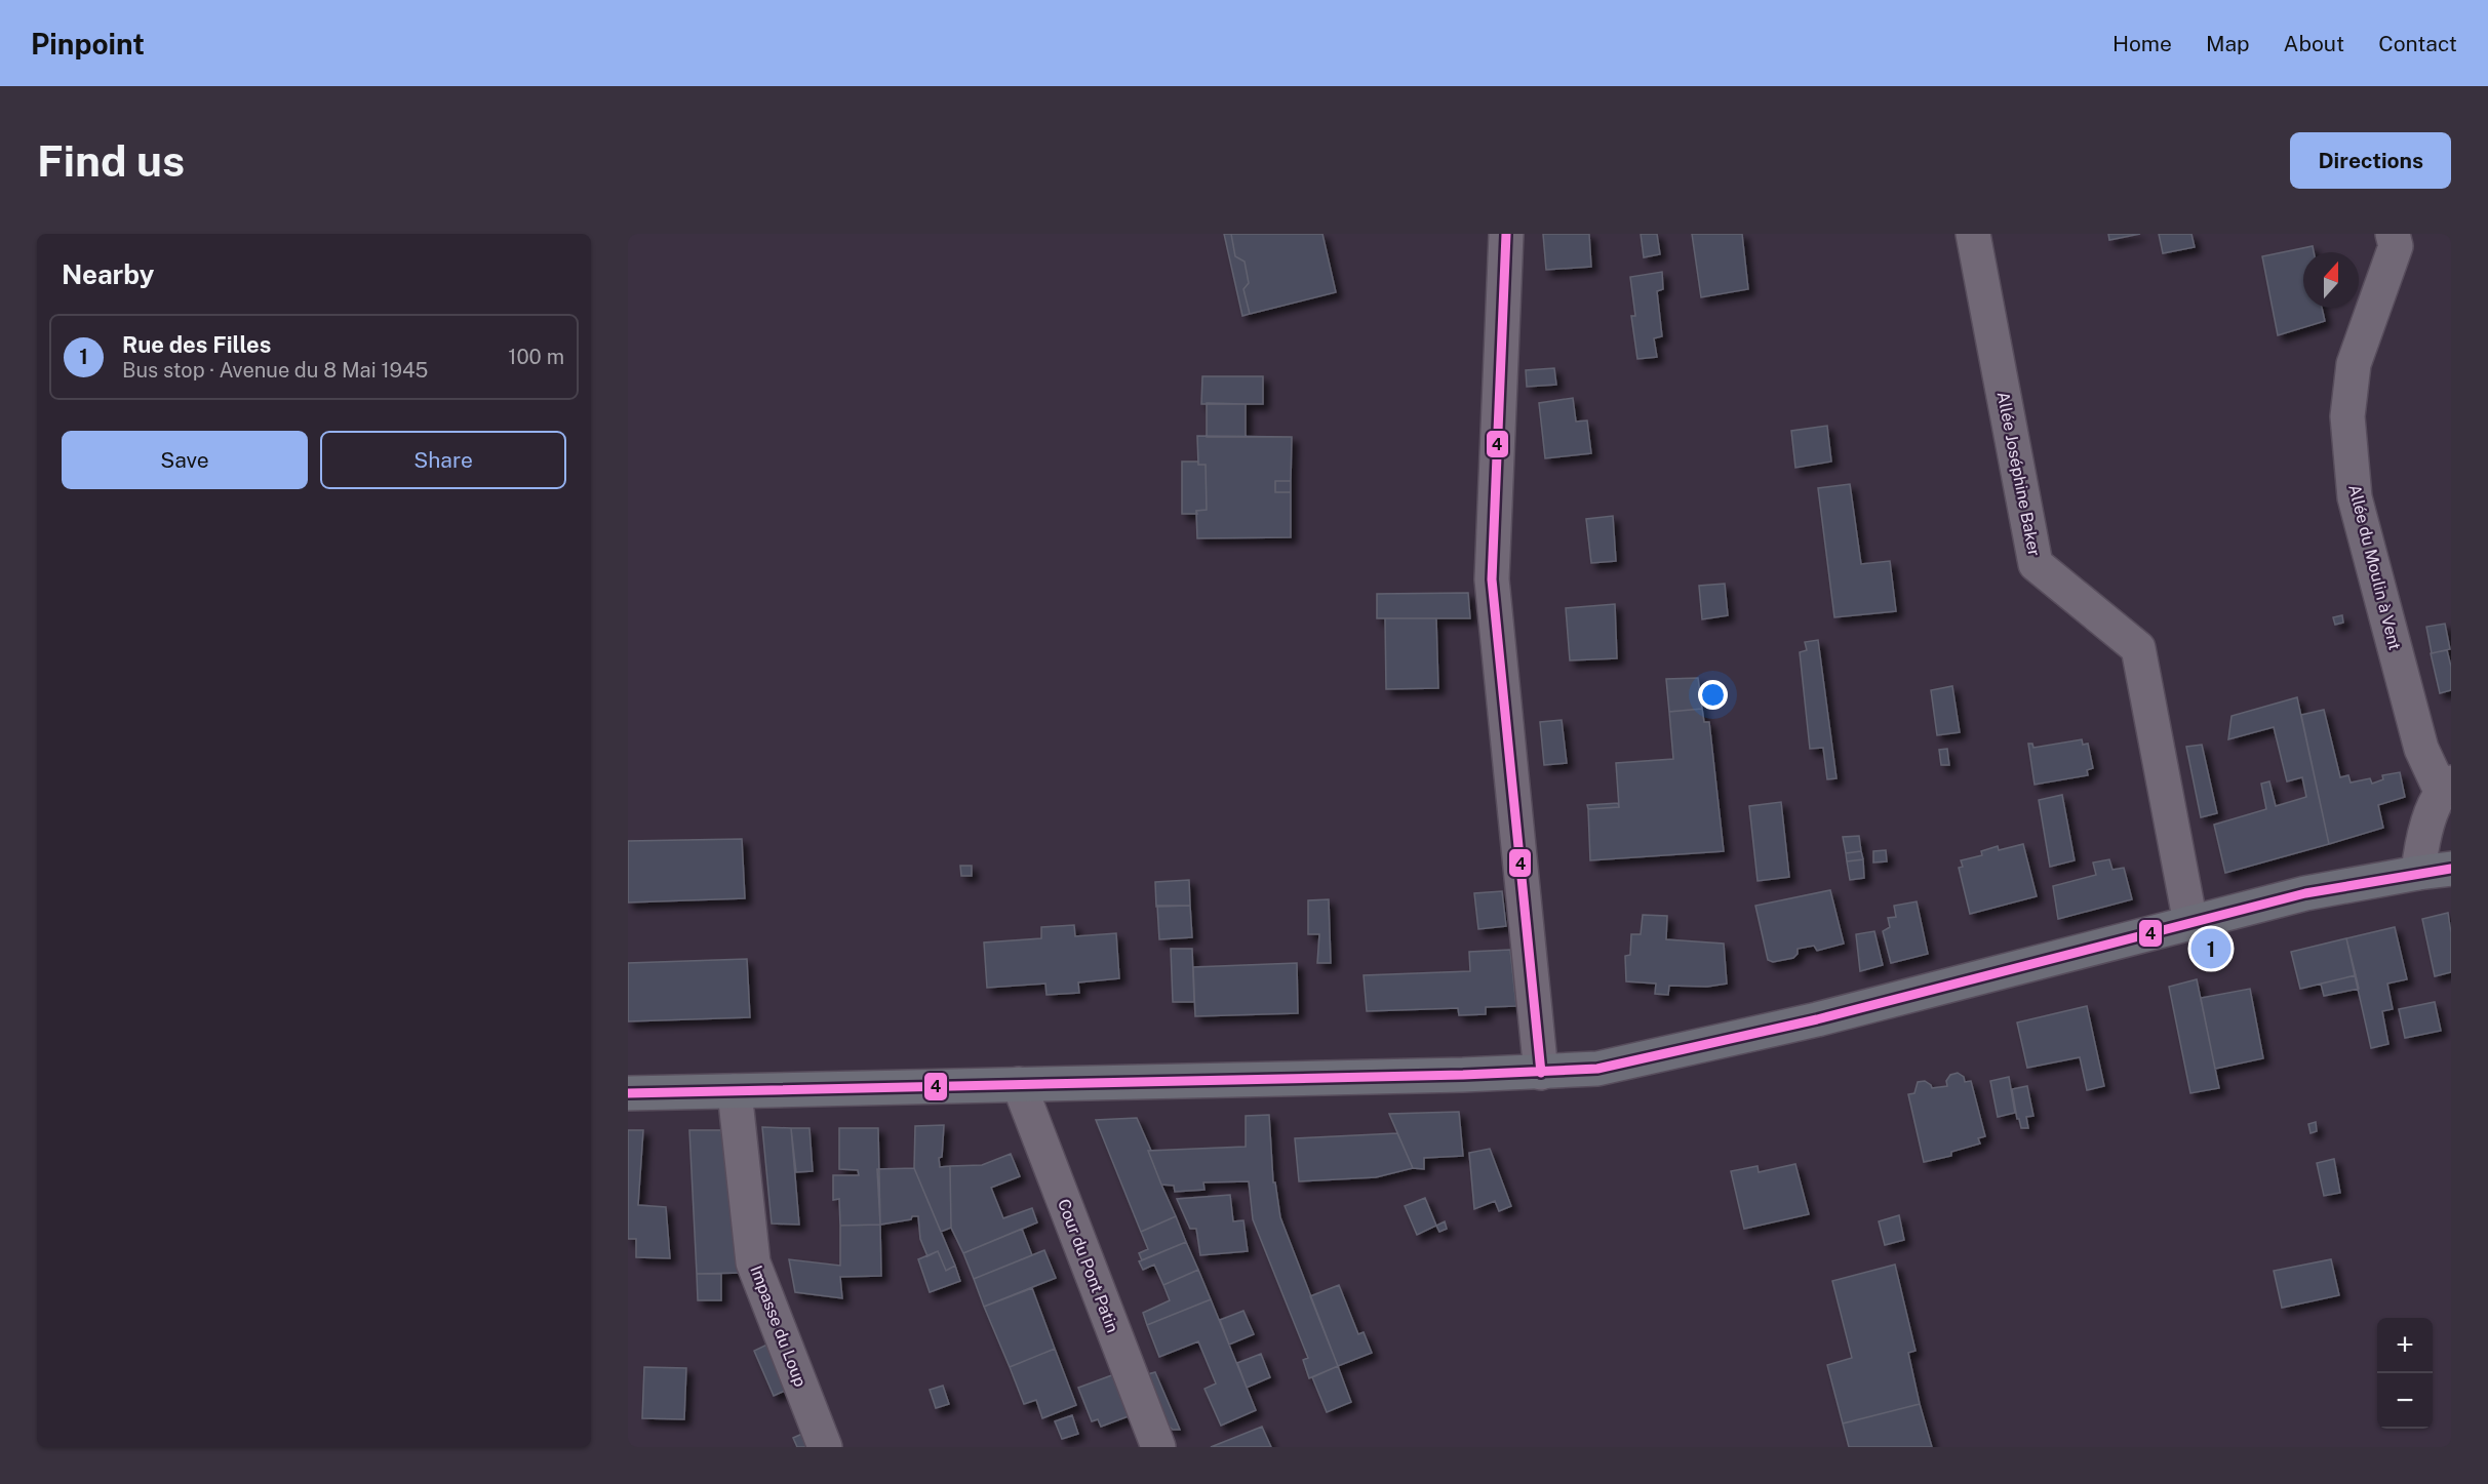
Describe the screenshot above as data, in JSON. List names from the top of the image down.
{
  "streets": {
    "street": [
      "Allée Joséphine Baker",
      "Allée du Moulin à Vent",
      "Cour du Pont Patin",
      "Impasse du Loup"
    ]
  },
  "lines": ["transit line 4"],
  "north": "top",
  "page": {
    "header": "Pinpoint",
    "nav": [
      "Home",
      "Map",
      "About",
      "Contact"
    ],
    "buttons": [
      "Directions",
      ["Save", "Share"]
    ],
    "title": "Find us",
    "heading": "Nearby",
    "list": [
      {
        "mark": "1",
        "name": "Rue des Filles",
        "note": "Bus stop · Avenue du 8 Mai 1945",
        "value": "100 m"
      }
    ],
    "pins": "1",
    "map_buttons": ["+", "−"]
  }
}
